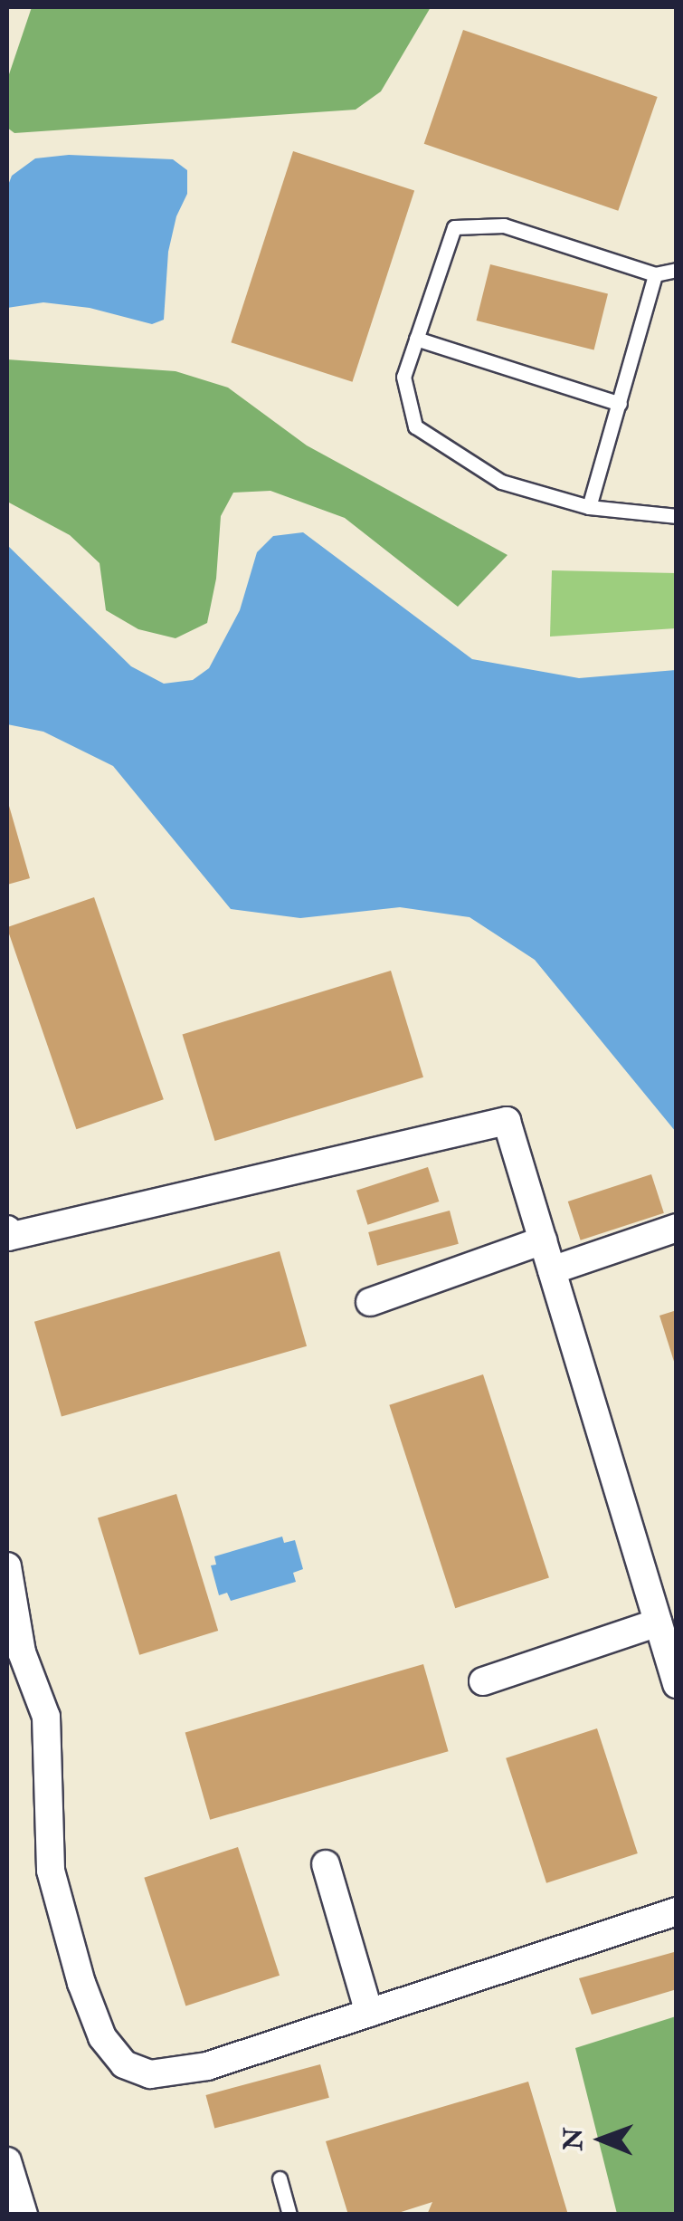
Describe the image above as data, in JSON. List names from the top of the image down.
{
  "north": "left"
}
